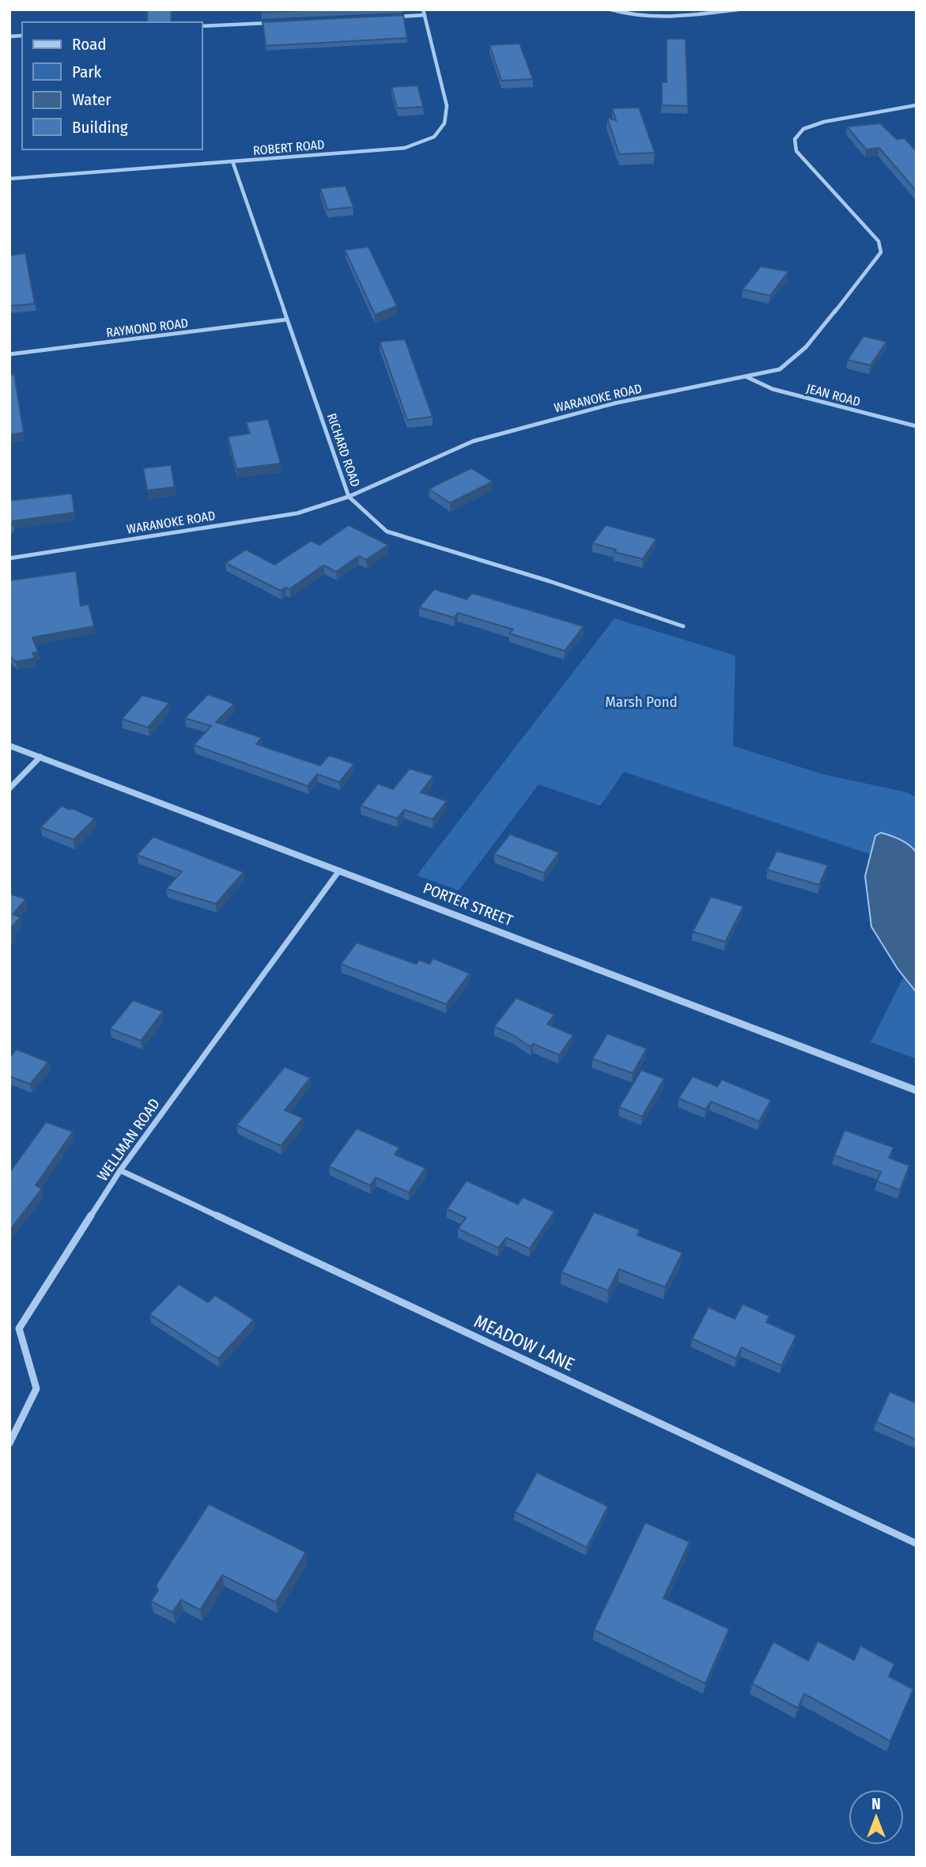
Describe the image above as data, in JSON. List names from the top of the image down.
{
  "streets": {
    "street": [
      "ROBERT ROAD",
      "RAYMOND ROAD",
      "JEAN ROAD",
      "WARANOKE ROAD",
      "RICHARD ROAD",
      "PORTER STREET",
      "WELLMAN ROAD",
      "MEADOW LANE"
    ]
  },
  "crossings": [
    ["ROBERT ROAD", "RICHARD ROAD"],
    ["RAYMOND ROAD", "RICHARD ROAD"],
    ["JEAN ROAD", "WARANOKE ROAD"],
    ["WARANOKE ROAD", "RICHARD ROAD"],
    ["PORTER STREET", "WELLMAN ROAD"],
    ["WELLMAN ROAD", "MEADOW LANE"]
  ],
  "parks": ["Marsh Pond"],
  "legend": [
    "Road",
    "Park",
    "Water",
    "Building"
  ],
  "north": "top"
}
